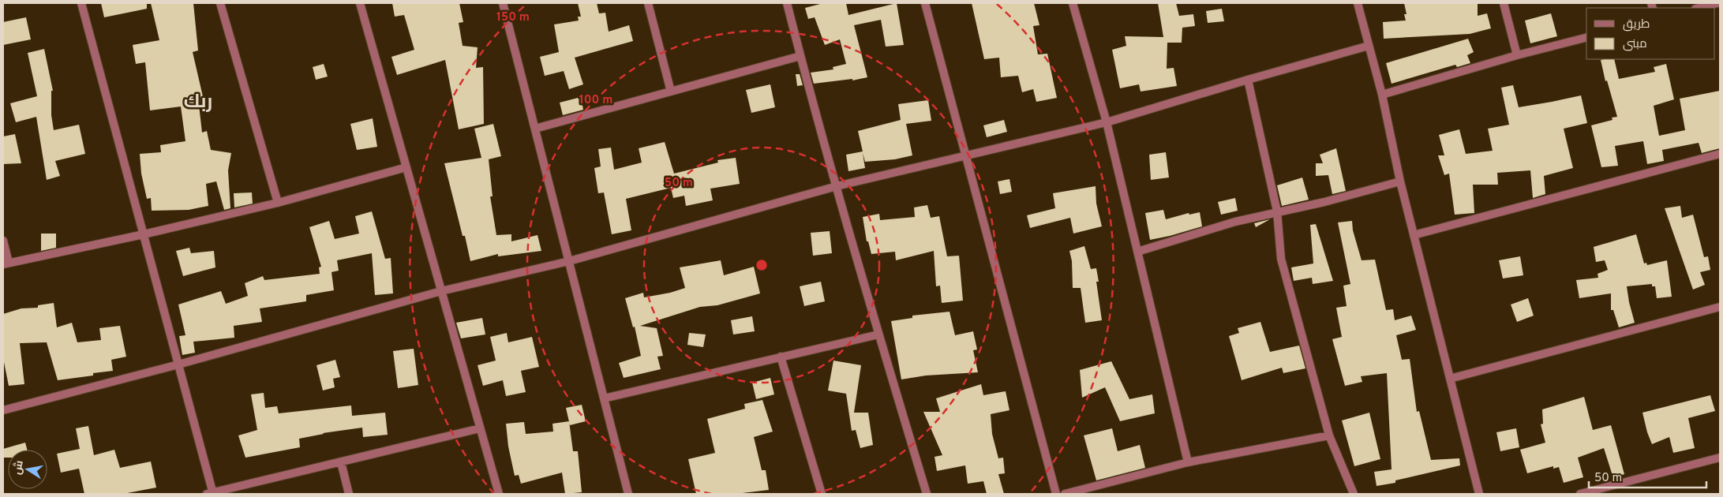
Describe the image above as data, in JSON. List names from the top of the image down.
{
  "districts": ["ربك"],
  "legend": ["طريق", "مبنى"],
  "scale_bar": "50 m",
  "north": "left",
  "rings": ["150 m", "100 m", "50 m"]
}
